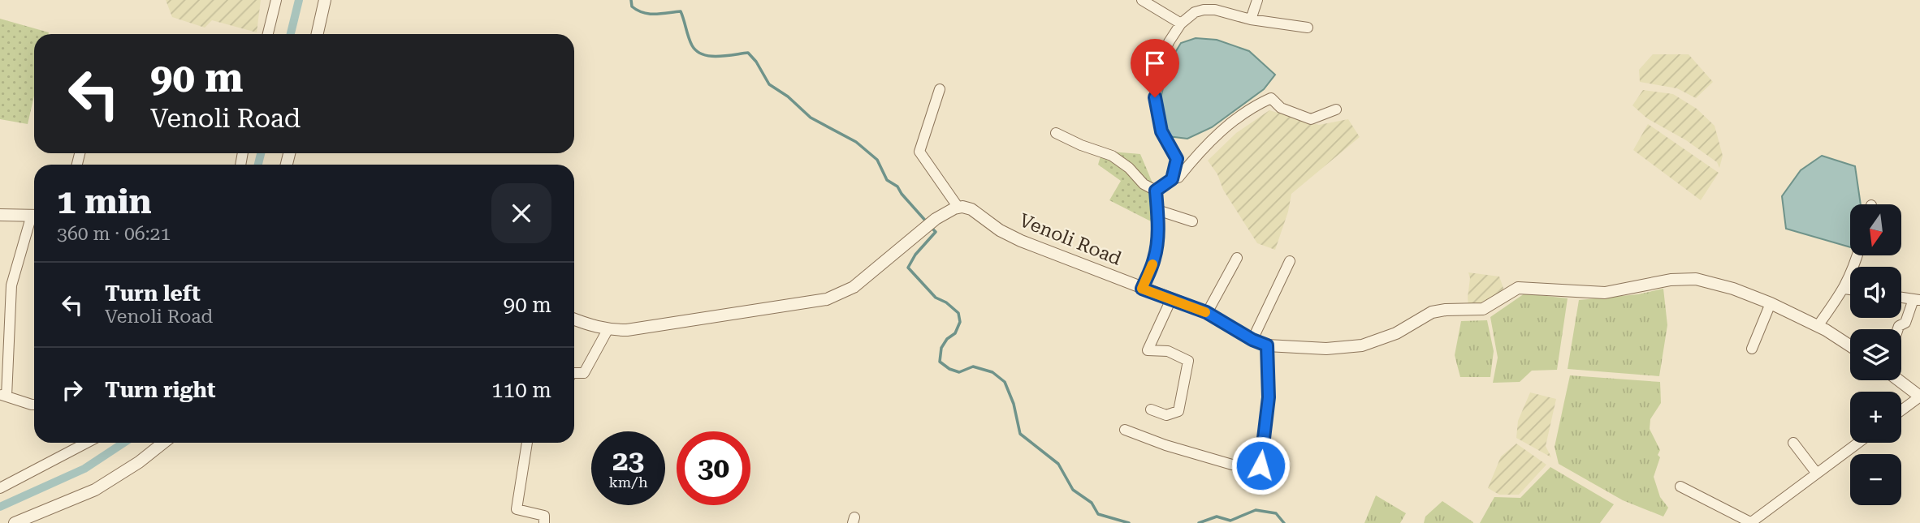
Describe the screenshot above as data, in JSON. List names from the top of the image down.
{
  "streets": {
    "street": ["Venoli Road"]
  },
  "north": "bottom",
  "page": {
    "turn": ["90 m", "Venoli Road"],
    "heading": ["1 min", "360 m · 06:21"],
    "map_buttons": ["+", "−"],
    "list": [
      {
        "name": "Turn left",
        "note": "Venoli Road",
        "value": "90 m"
      },
      {
        "name": "Turn right",
        "value": "110 m"
      }
    ],
    "speed": "23 km/h",
    "limit": "30"
  }
}
